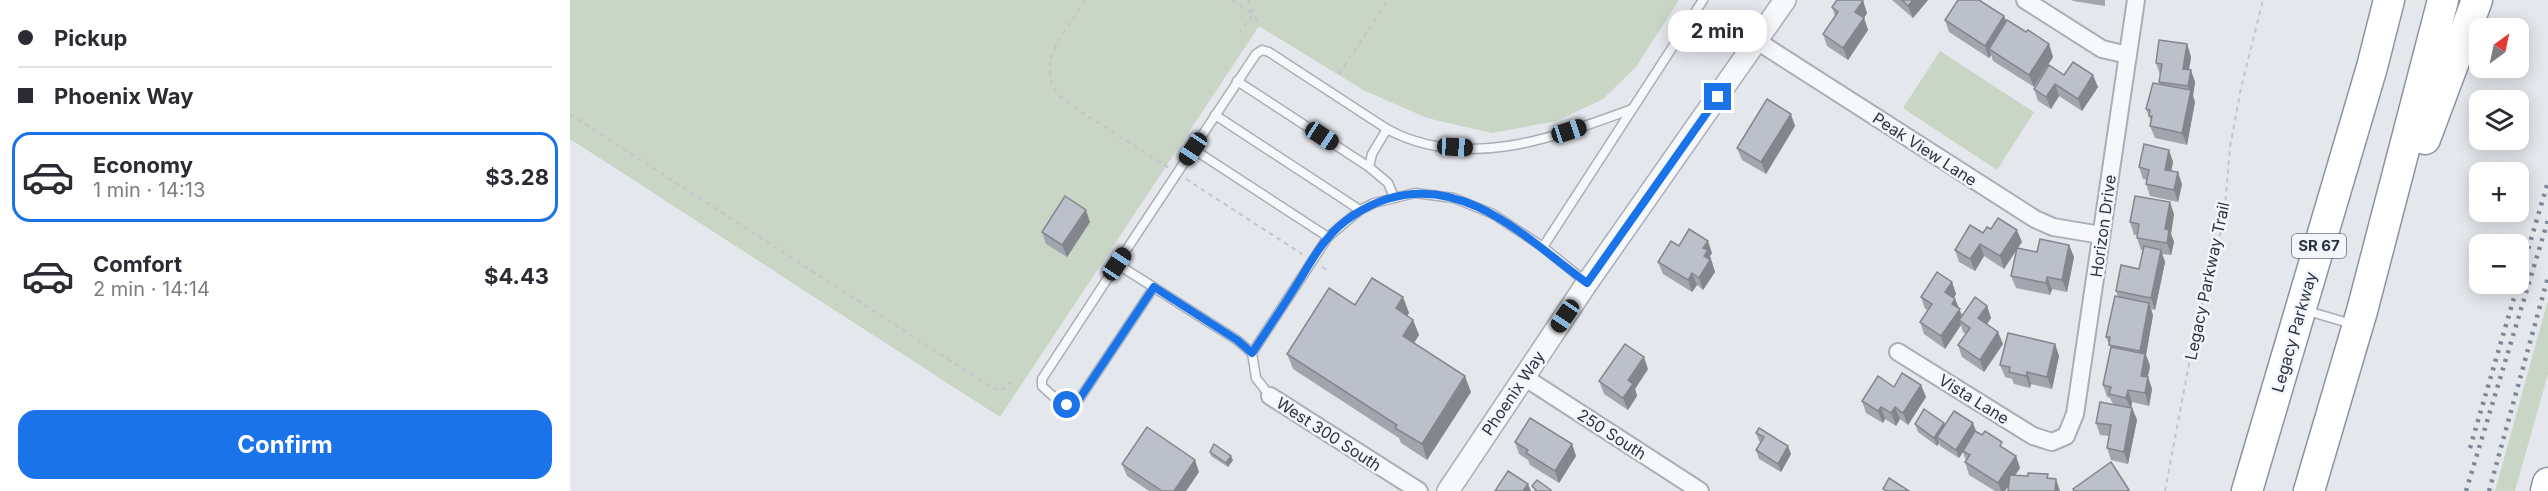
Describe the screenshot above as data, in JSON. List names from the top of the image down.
{
  "streets": {
    "highway": ["SR 67", "Legacy Parkway"],
    "street": [
      "Peak View Lane",
      "Horizon Drive",
      "Phoenix Way",
      "Vista Lane",
      "West 300 South",
      "250 South"
    ],
    "path": ["Legacy Parkway Trail"]
  },
  "crossings": [
    ["Peak View Lane", "Horizon Drive"],
    ["Peak View Lane", "Phoenix Way"],
    ["Horizon Drive", "Vista Lane"],
    ["Phoenix Way", "250 South"]
  ],
  "north": "top right",
  "page": {
    "banner": ["Pickup", "Phoenix Way"],
    "bubble": "2 min",
    "map_buttons": ["+", "−"],
    "list": [
      {
        "name": "Economy",
        "note": "1 min · 14:13",
        "value": "$3.28"
      },
      {
        "name": "Comfort",
        "note": "2 min · 14:14",
        "value": "$4.43"
      }
    ],
    "buttons": "Confirm"
  }
}
